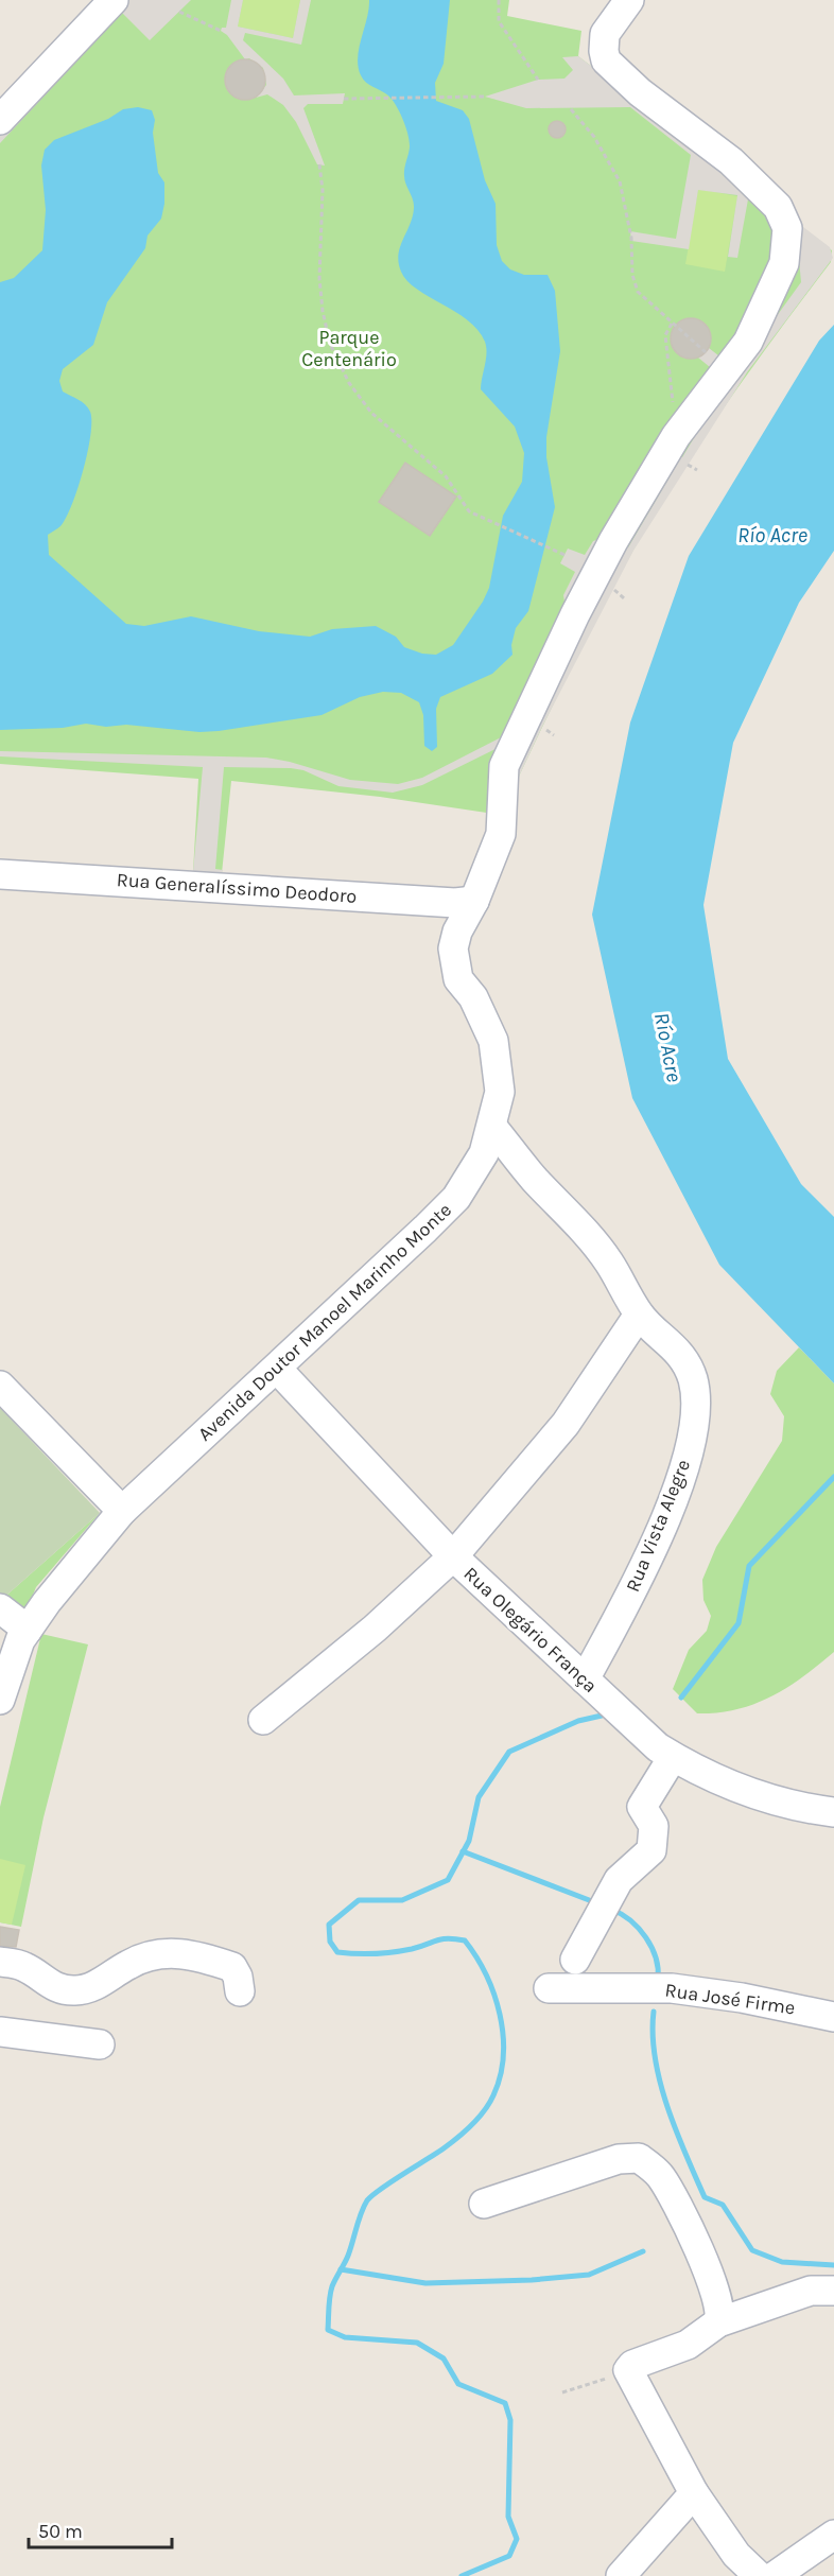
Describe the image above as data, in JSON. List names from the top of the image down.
{
  "streets": {
    "street": [
      "Rua Generalíssimo Deodoro",
      "Avenida Doutor Manoel Marinho Monte",
      "Rua Vista Alegre",
      "Rua Olegário França",
      "Rua José Firme"
    ]
  },
  "crossings": [
    ["Rua Generalíssimo Deodoro", "Avenida Doutor Manoel Marinho Monte"],
    ["Avenida Doutor Manoel Marinho Monte", "Rua Vista Alegre"],
    ["Avenida Doutor Manoel Marinho Monte", "Rua Olegário França"],
    ["Rua Vista Alegre", "Rua Olegário França"]
  ],
  "water": ["Río Acre"],
  "parks": ["Parque Centenário"],
  "scale_bar": "50 m"
}
